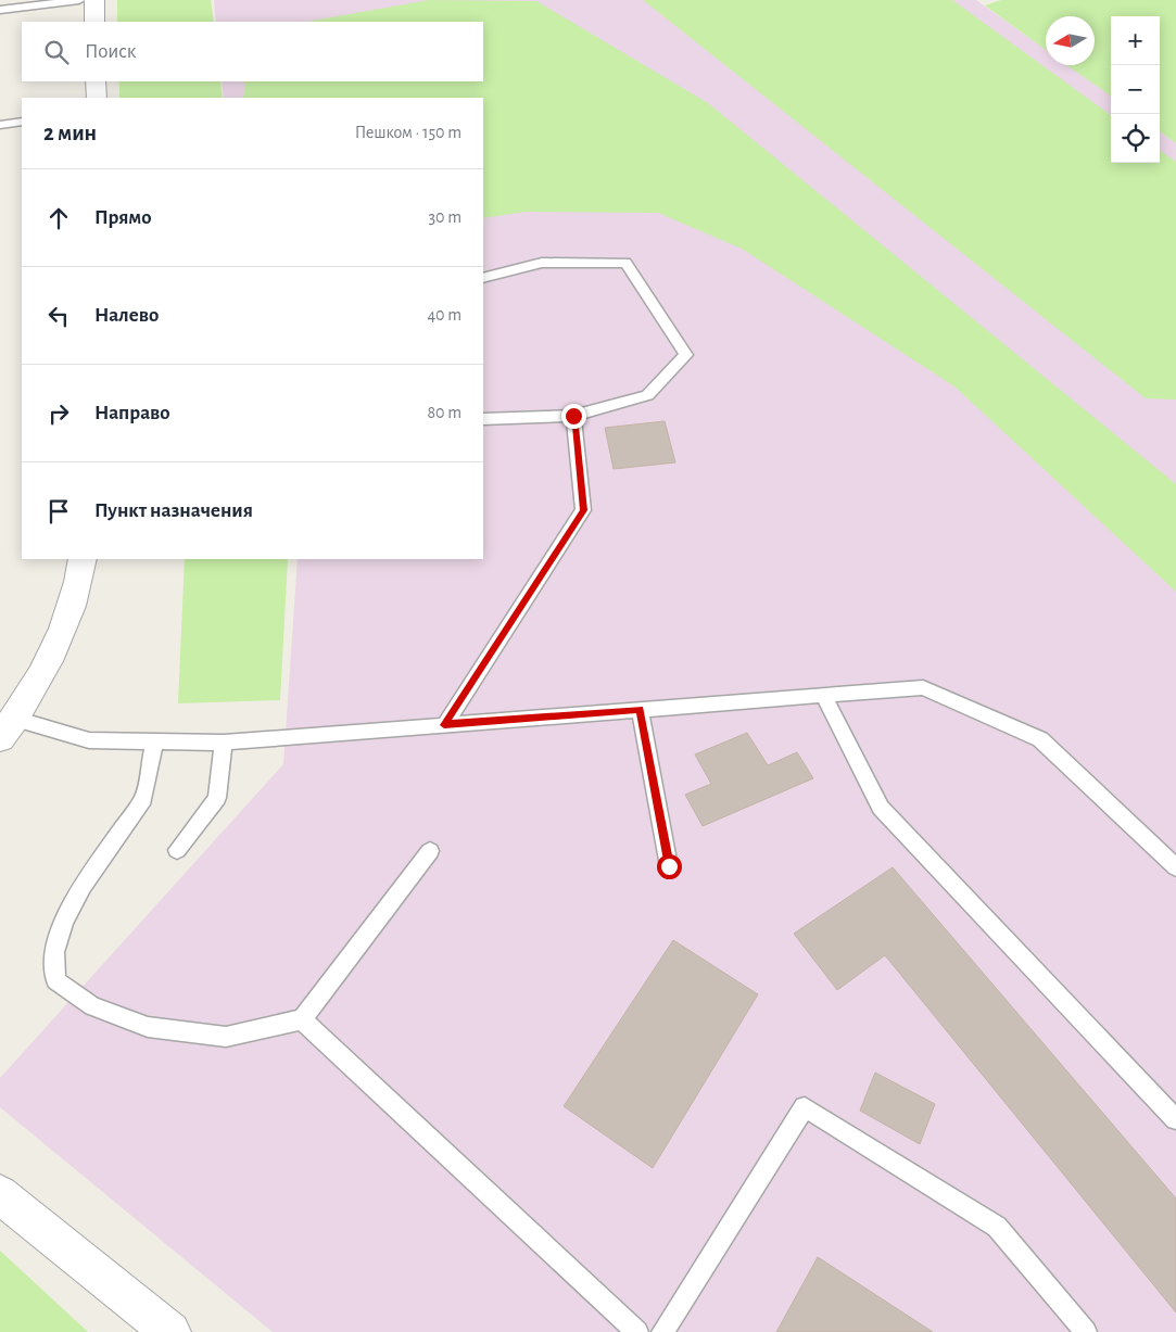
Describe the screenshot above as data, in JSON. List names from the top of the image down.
{
  "north": "left",
  "page": {
    "map_buttons": ["+", "−"],
    "search": "Поиск",
    "heading": ["2 мин", "Пешком · 150 m"],
    "list": [
      ["Прямо", "30 m"],
      ["Налево", "40 m"],
      ["Направо", "80 m"],
      "Пункт назначения"
    ]
  }
}
